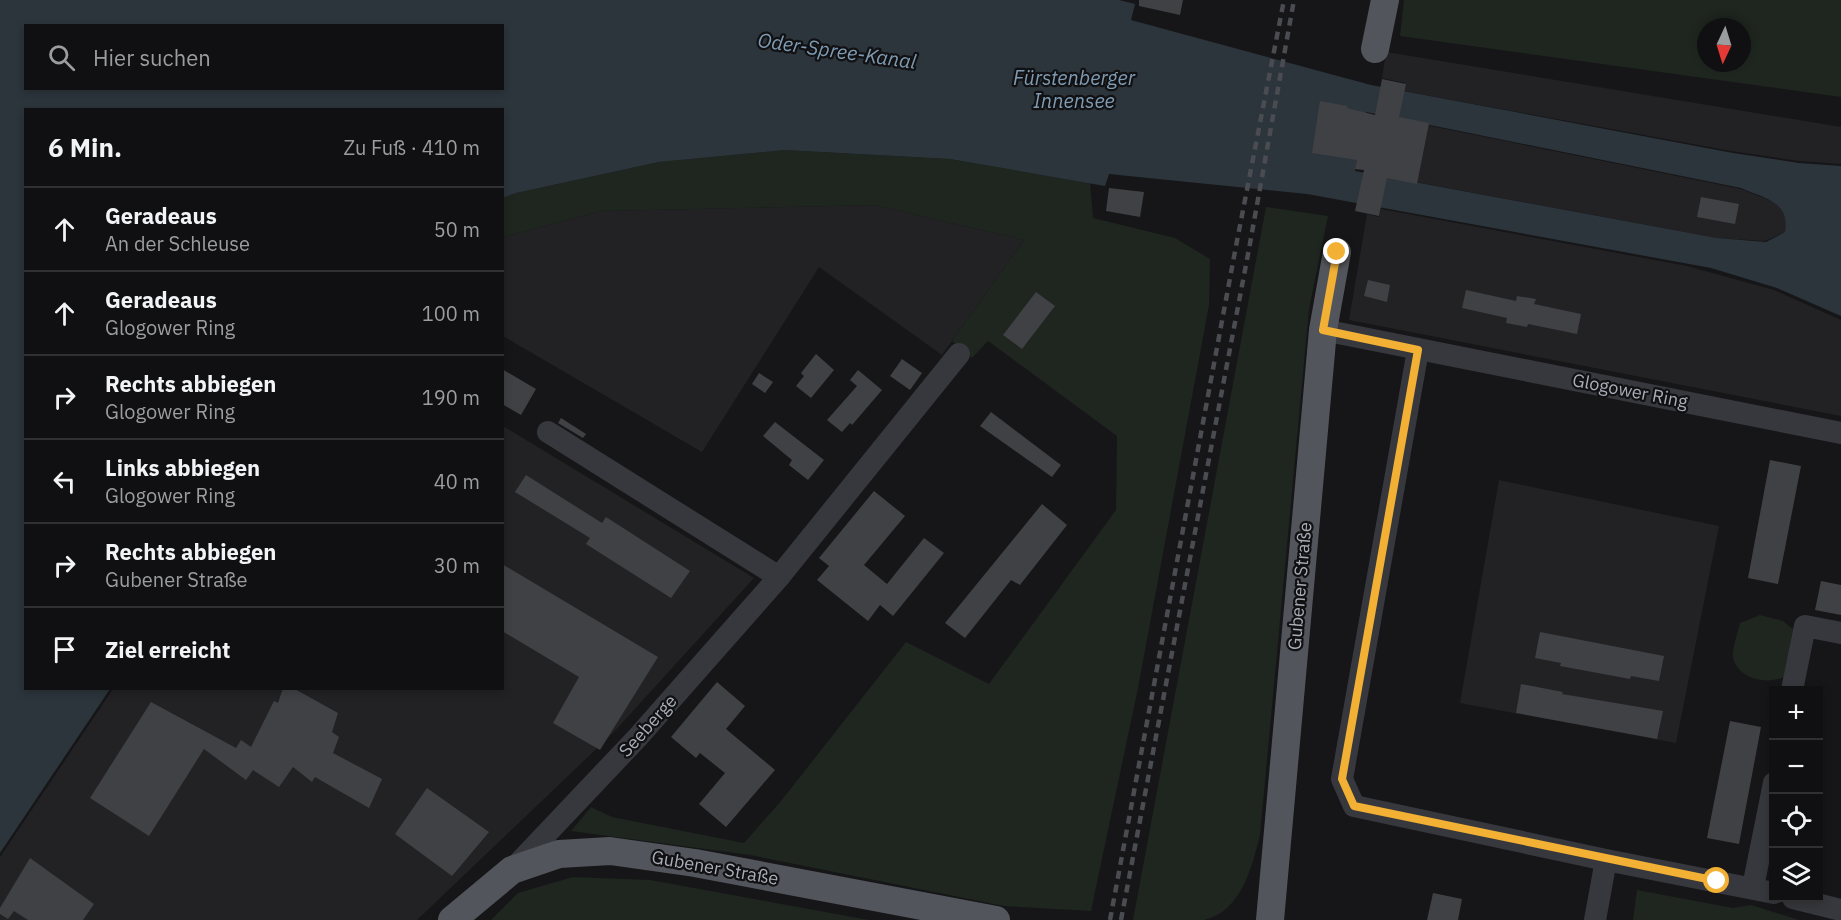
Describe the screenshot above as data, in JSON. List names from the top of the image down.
{
  "streets": {
    "main road": ["Gubener Straße"],
    "street": ["Glogower Ring", "Seeberge"]
  },
  "crossings": [
    ["Glogower Ring", "Gubener Straße"],
    ["Gubener Straße", "Seeberge"]
  ],
  "water": ["Oder-Spree-Kanal", "Fürstenberger Innensee"],
  "north": "bottom",
  "page": {
    "search": "Hier suchen",
    "heading": ["6 Min.", "Zu Fuß · 410 m"],
    "list": [
      ["Geradeaus", "An der Schleuse", "50 m"],
      ["Geradeaus", "Glogower Ring", "100 m"],
      ["Rechts abbiegen", "Glogower Ring", "190 m"],
      ["Links abbiegen", "Glogower Ring", "40 m"],
      ["Rechts abbiegen", "Gubener Straße", "30 m"],
      "Ziel erreicht"
    ],
    "map_buttons": ["+", "−"]
  }
}
